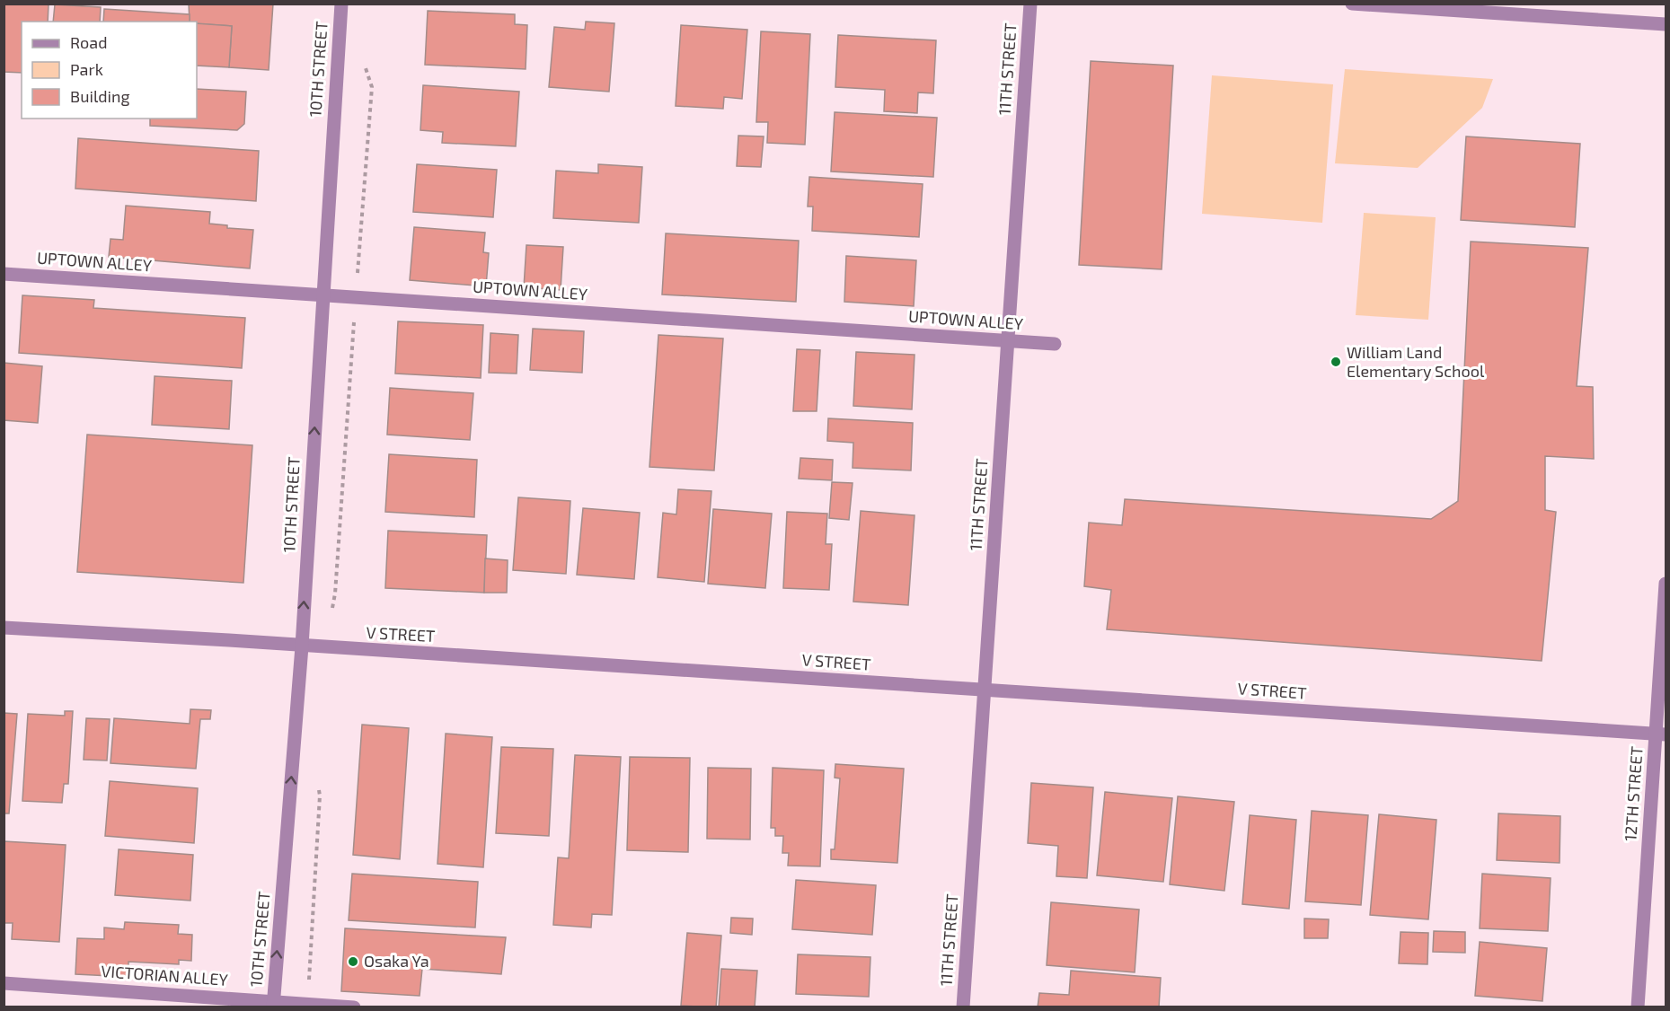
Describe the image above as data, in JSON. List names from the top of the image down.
{
  "streets": {
    "street": [
      "10TH STREET",
      "11TH STREET",
      "UPTOWN ALLEY",
      "V STREET",
      "12TH STREET",
      "VICTORIAN ALLEY"
    ]
  },
  "crossings": [
    ["10TH STREET", "UPTOWN ALLEY"],
    ["10TH STREET", "V STREET"],
    ["10TH STREET", "VICTORIAN ALLEY"],
    ["11TH STREET", "UPTOWN ALLEY"],
    ["11TH STREET", "V STREET"],
    ["V STREET", "12TH STREET"]
  ],
  "one_way": ["10TH STREET"],
  "places": ["William Land Elementary School", "Osaka Ya"],
  "legend": ["Road", "Park", "Building"]
}
